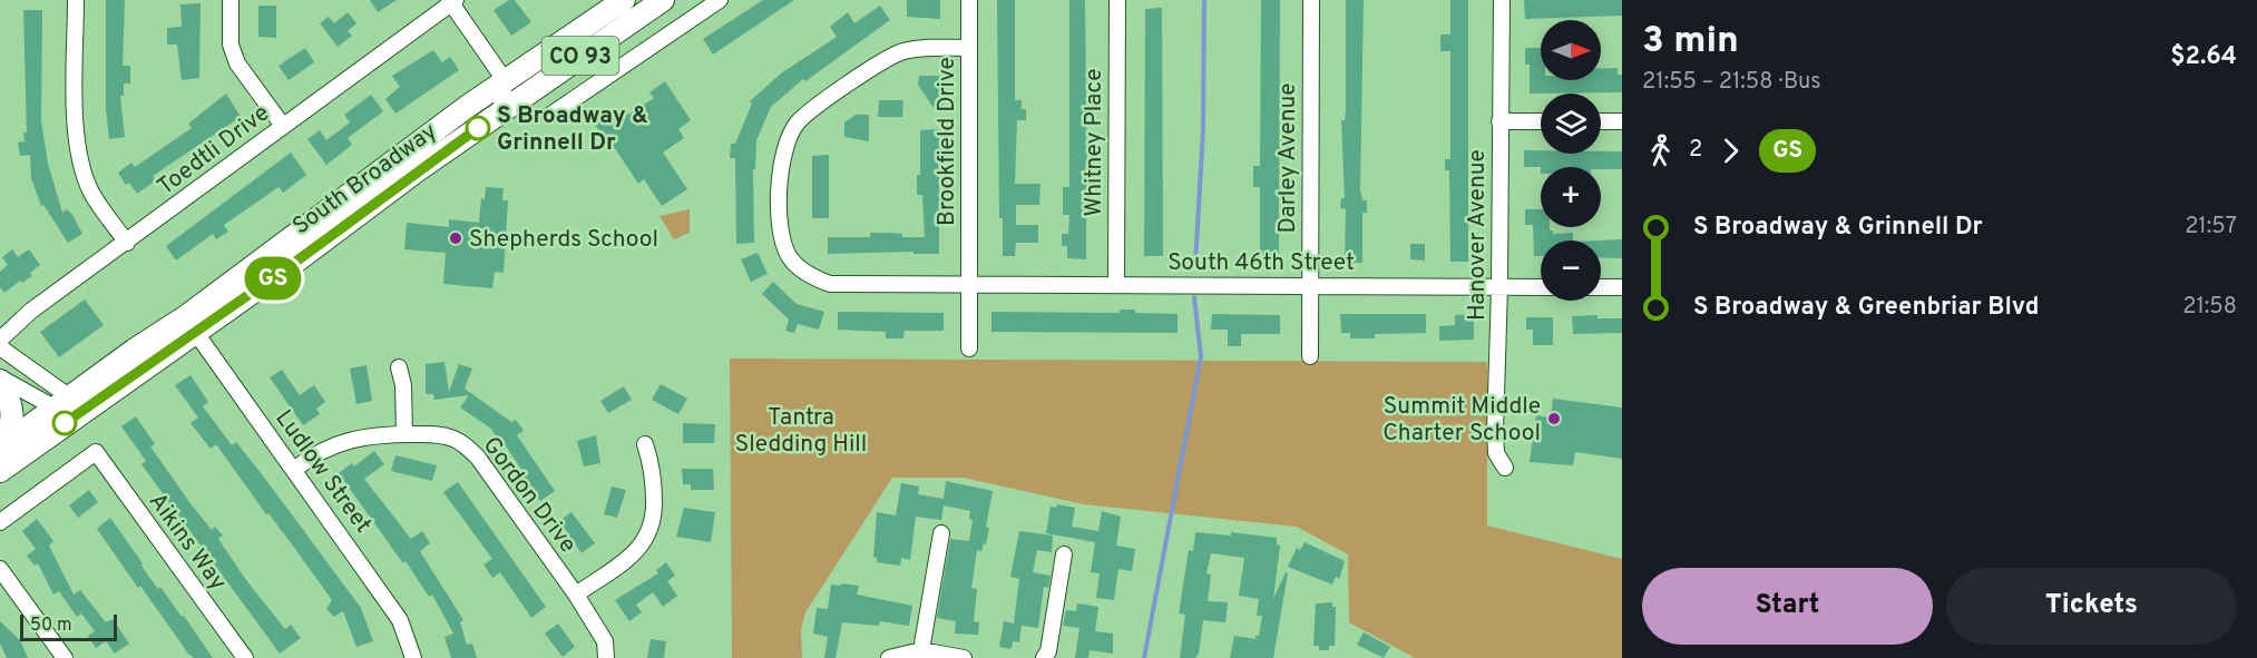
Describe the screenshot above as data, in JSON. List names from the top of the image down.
{
  "streets": {
    "highway": ["CO 93", "South Broadway"],
    "street": [
      "Brookfield Drive",
      "Whitney Place",
      "Toedtli Drive",
      "Darley Avenue",
      "Hanover Avenue",
      "South 46th Street",
      "Ludlow Street",
      "Gordon Drive",
      "Aikins Way"
    ]
  },
  "crossings": [
    ["Brookfield Drive", "South 46th Street"],
    ["Whitney Place", "South 46th Street"],
    ["Darley Avenue", "South 46th Street"],
    ["South Broadway", "Ludlow Street"],
    ["Hanover Avenue", "South 46th Street"],
    ["Ludlow Street", "Gordon Drive"]
  ],
  "parks": ["Tantra Sledding Hill"],
  "places": ["S Broadway & Grinnell Dr", "Shepherds School", "Summit Middle Charter School"],
  "lines": ["bus line GS"],
  "scale_bar": "50 m",
  "north": "right",
  "page": {
    "on_map": "GS",
    "heading": ["3 min", "21:55 – 21:58 · Bus", "$2.64"],
    "map_buttons": ["+", "−"],
    "legs": ["2", "GS"],
    "list": [
      {
        "name": "S Broadway & Grinnell Dr",
        "value": "21:57"
      },
      {
        "name": "S Broadway & Greenbriar Blvd",
        "value": "21:58"
      }
    ],
    "buttons": ["Start", "Tickets"],
    "scale": "50 m"
  }
}
